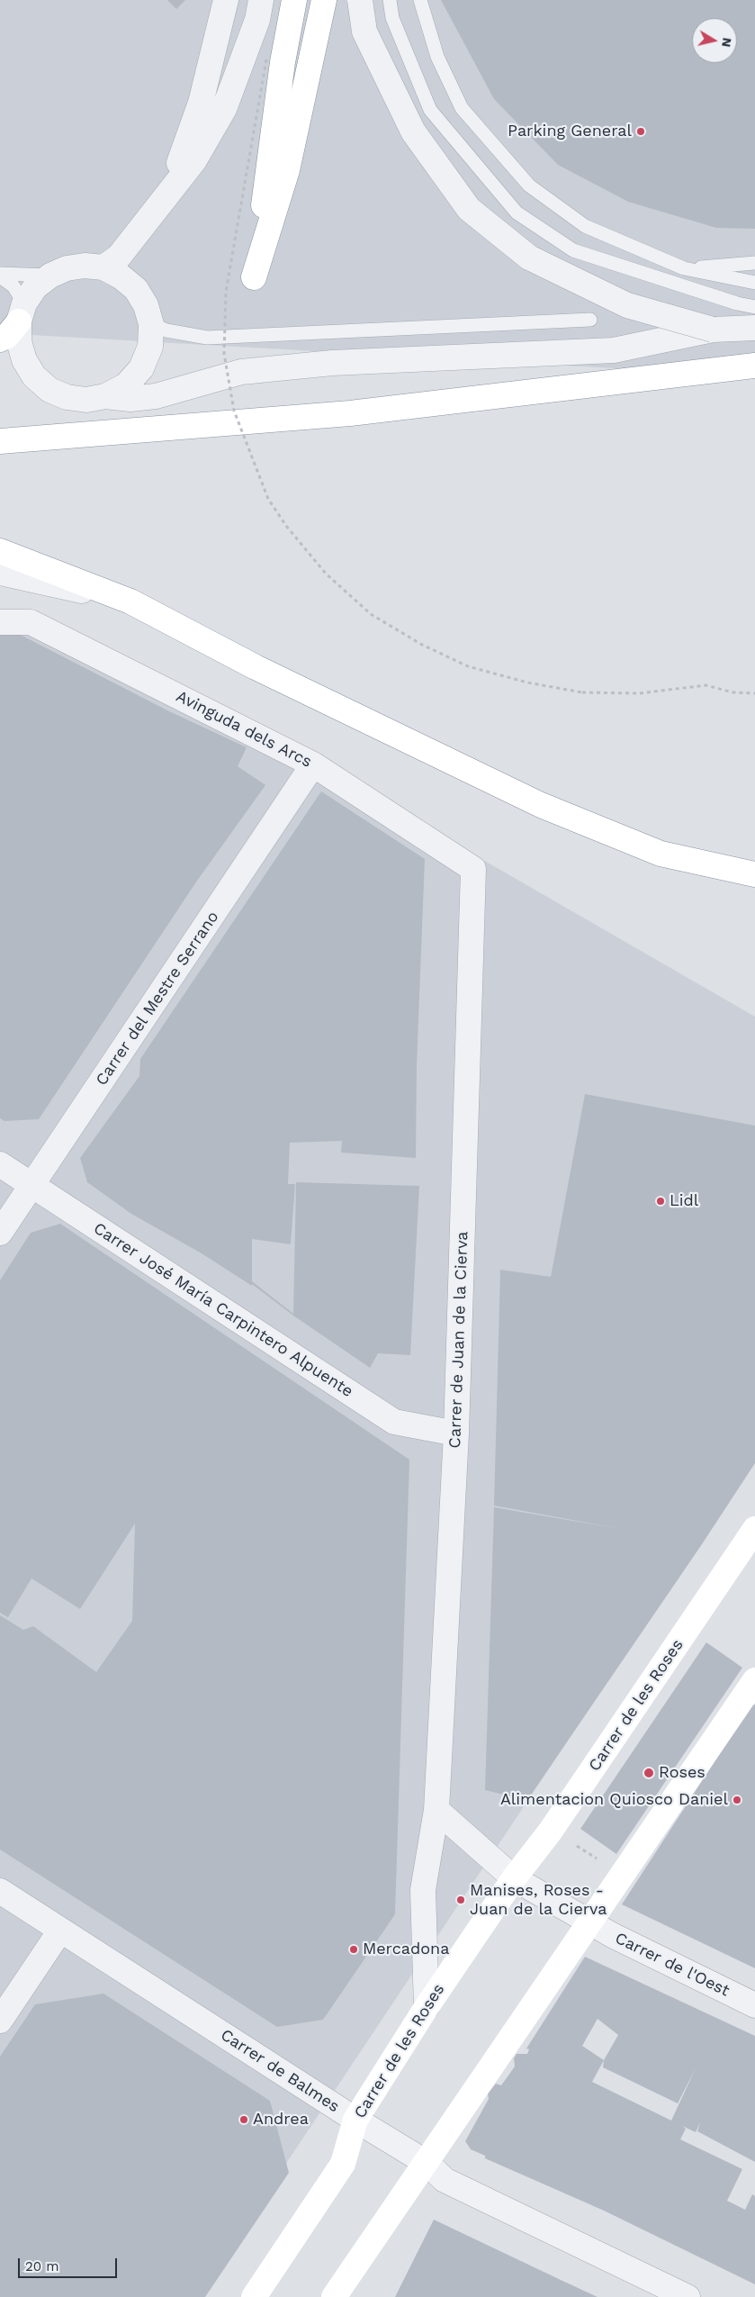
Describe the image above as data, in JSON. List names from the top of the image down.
{
  "streets": {
    "main road": ["Carrer de les Roses"],
    "street": [
      "Avinguda dels Arcs",
      "Carrer del Mestre Serrano",
      "Carrer José María Carpintero Alpuente",
      "Carrer de Juan de la Cierva",
      "Carrer de l'Oest",
      "Carrer de Balmes"
    ]
  },
  "crossings": [
    ["Avinguda dels Arcs", "Carrer del Mestre Serrano"],
    ["Avinguda dels Arcs", "Carrer de Juan de la Cierva"],
    ["Carrer del Mestre Serrano", "Carrer José María Carpintero Alpuente"],
    ["Carrer José María Carpintero Alpuente", "Carrer de Juan de la Cierva"],
    ["Carrer de Juan de la Cierva", "Carrer de les Roses"],
    ["Carrer de les Roses", "Carrer de Balmes"]
  ],
  "places": [
    "Parking General",
    "Lidl",
    "Roses",
    "Alimentacion Quiosco Daniel",
    "Manises, Roses - Juan de la Cierva",
    "Mercadona",
    "Andrea"
  ],
  "scale_bar": "20 m",
  "north": "right"
}
